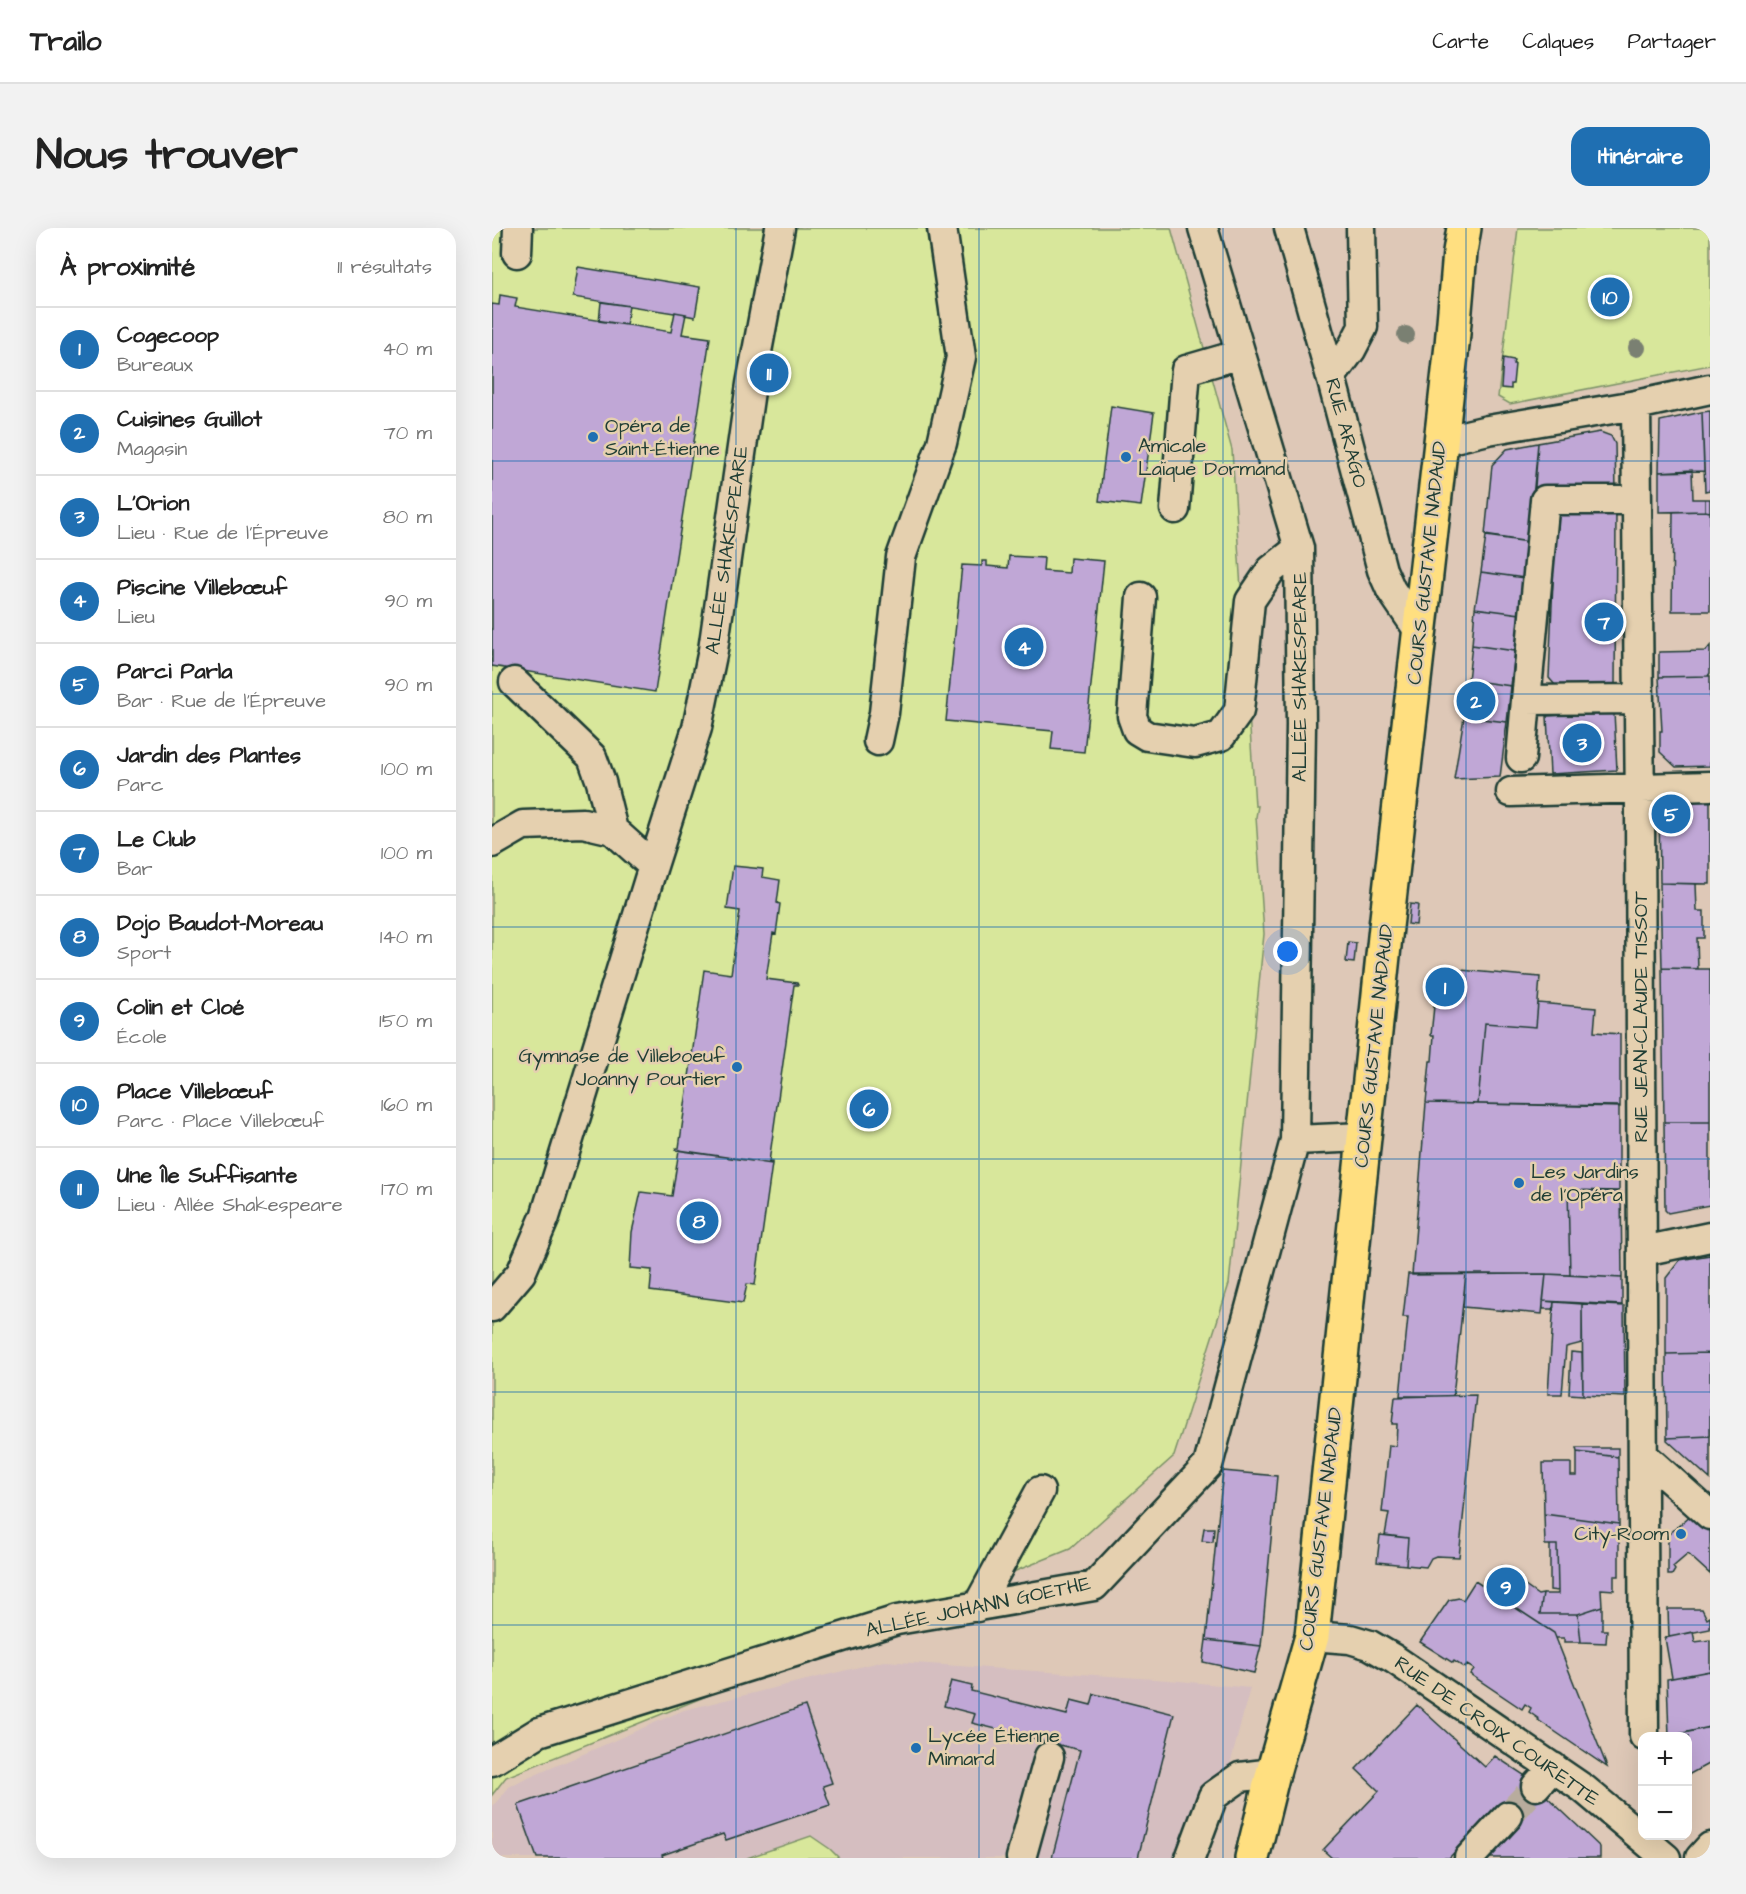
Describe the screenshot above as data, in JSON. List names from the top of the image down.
{
  "streets": {
    "main road": ["COURS GUSTAVE NADAUD"],
    "street": [
      "RUE ARAGO",
      "ALLÉE SHAKESPEARE",
      "RUE JEAN-CLAUDE TISSOT",
      "ALLÉE JOHANN GOETHE",
      "RUE DE CROIX COURETTE"
    ]
  },
  "crossings": [
    ["RUE ARAGO", "COURS GUSTAVE NADAUD"],
    ["ALLÉE SHAKESPEARE", "ALLÉE JOHANN GOETHE"],
    ["COURS GUSTAVE NADAUD", "RUE DE CROIX COURETTE"]
  ],
  "places": [
    "Opéra de Saint-Étienne",
    "Amicale Laïque Dormand",
    "Gymnase de Villeboeuf Joanny Pourtier",
    "Les Jardins de l'Opéra",
    "City-Room",
    "Lycée Étienne Mimard"
  ],
  "page": {
    "header": "Trailo",
    "nav": ["Carte", "Calques", "Partager"],
    "title": "Nous trouver",
    "buttons": "Itinéraire",
    "heading": ["À proximité", "11 résultats"],
    "pins": [
      "10",
      "11",
      "7",
      "4",
      "2",
      "3",
      "5",
      "1",
      "6",
      "8",
      "9"
    ],
    "list": [
      {
        "mark": "1",
        "name": "Cogecoop",
        "note": "Bureaux",
        "value": "40 m"
      },
      {
        "mark": "2",
        "name": "Cuisines Guillot",
        "note": "Magasin",
        "value": "70 m"
      },
      {
        "mark": "3",
        "name": "L'Orion",
        "note": "Lieu · Rue de l'Épreuve",
        "value": "80 m"
      },
      {
        "mark": "4",
        "name": "Piscine Villebœuf",
        "note": "Lieu",
        "value": "90 m"
      },
      {
        "mark": "5",
        "name": "Parci Parla",
        "note": "Bar · Rue de l'Épreuve",
        "value": "90 m"
      },
      {
        "mark": "6",
        "name": "Jardin des Plantes",
        "note": "Parc",
        "value": "100 m"
      },
      {
        "mark": "7",
        "name": "Le Club",
        "note": "Bar",
        "value": "100 m"
      },
      {
        "mark": "8",
        "name": "Dojo Baudot-Moreau",
        "note": "Sport",
        "value": "140 m"
      },
      {
        "mark": "9",
        "name": "Colin et Cloé",
        "note": "École",
        "value": "150 m"
      },
      {
        "mark": "10",
        "name": "Place Villebœuf",
        "note": "Parc · Place Villebœuf",
        "value": "160 m"
      },
      {
        "mark": "11",
        "name": "Une Île Suffisante",
        "note": "Lieu · Allée Shakespeare",
        "value": "170 m"
      }
    ],
    "map_buttons": ["+", "−"]
  }
}
